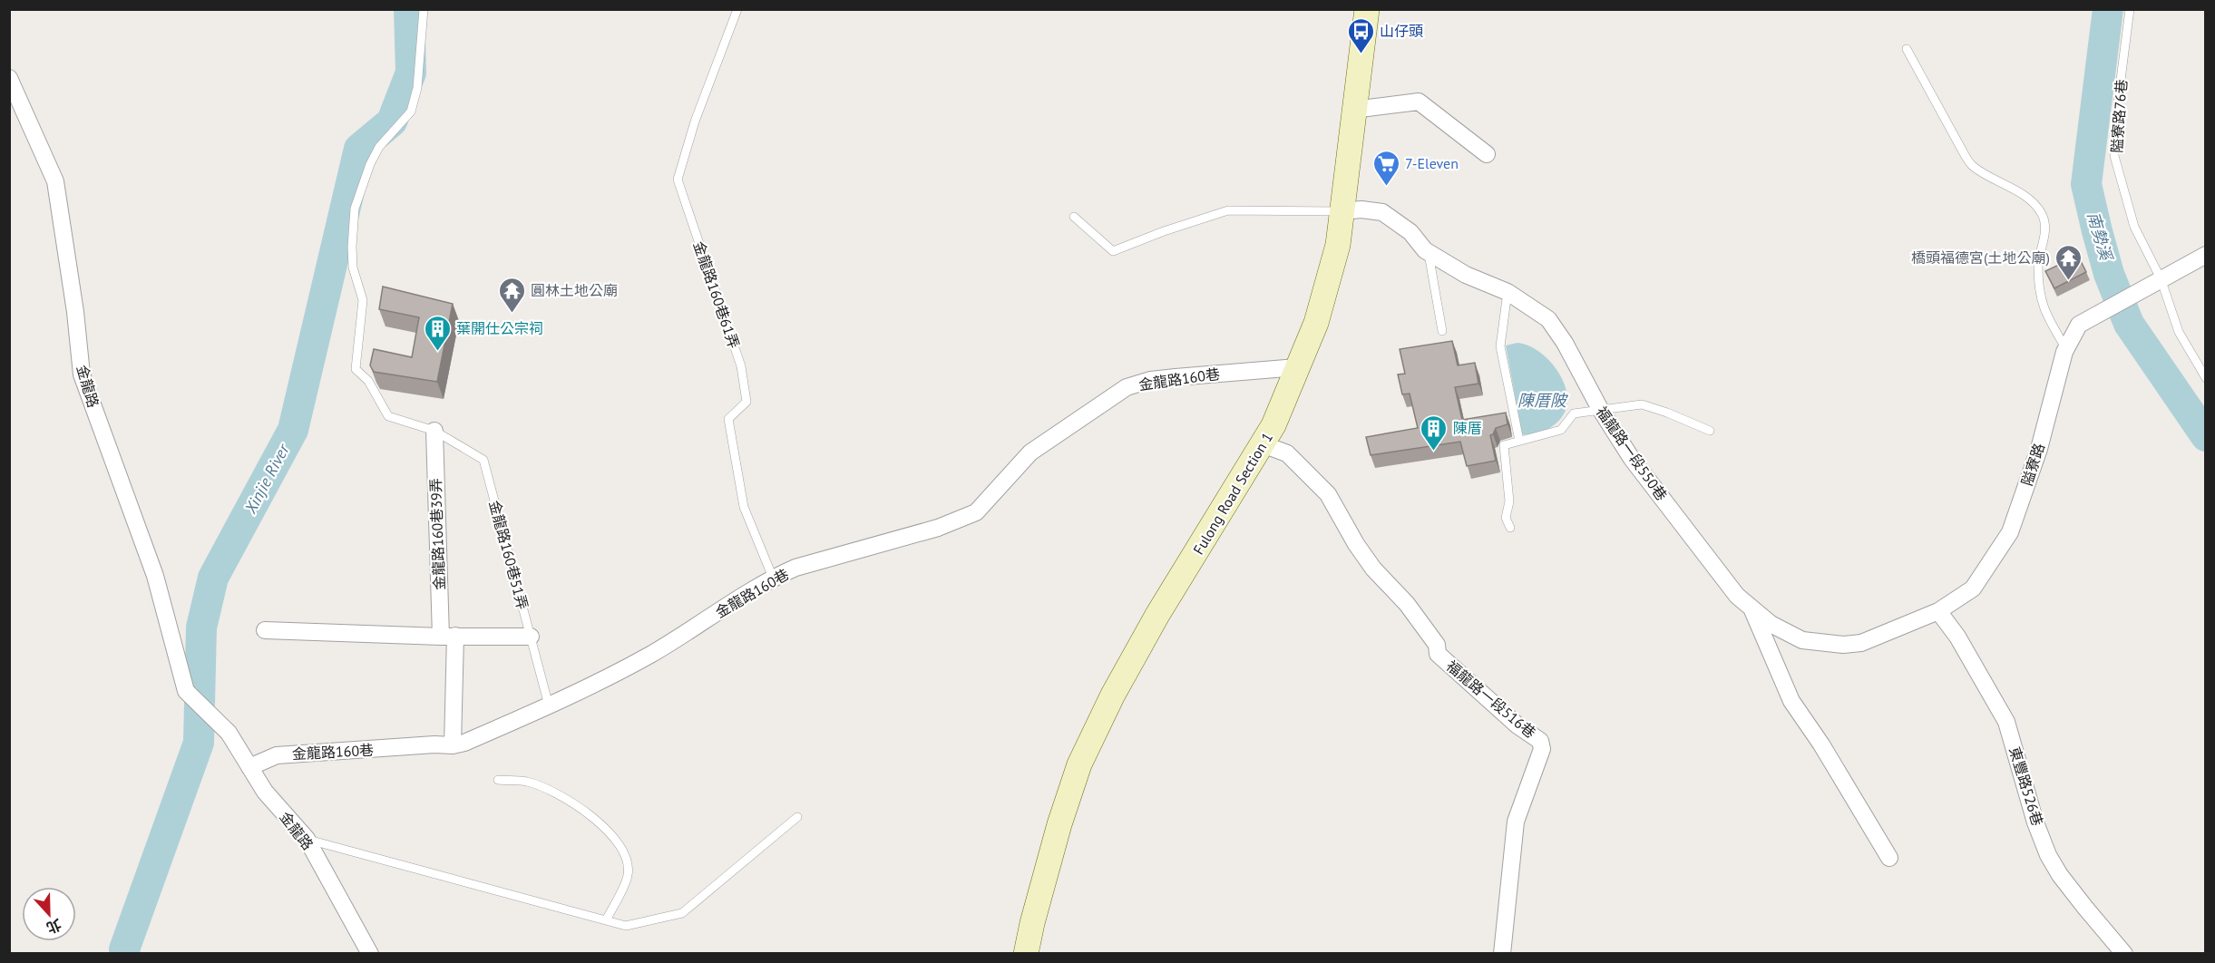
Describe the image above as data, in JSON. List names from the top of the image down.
{
  "streets": {
    "main road": ["Fulong Road Section 1"],
    "street": [
      "金龍路160巷",
      "金龍路",
      "福龍路一段550巷",
      "隘寮路",
      "金龍路160巷39弄",
      "福龍路一段516巷",
      "東豐路526巷"
    ],
    "lane": ["隘寮路76巷", "金龍路160巷61弄", "金龍路160巷51弄"]
  },
  "crossings": [
    ["隘寮路76巷", "隘寮路"],
    ["金龍路160巷61弄", "金龍路160巷"],
    ["金龍路160巷", "金龍路"],
    ["金龍路160巷", "Fulong Road Section 1"],
    ["金龍路160巷", "金龍路160巷39弄"],
    ["金龍路160巷", "金龍路160巷51弄"],
    ["福龍路一段550巷", "隘寮路"],
    ["福龍路一段550巷", "Fulong Road Section 1"],
    ["福龍路一段550巷", "東豐路526巷"],
    ["隘寮路", "東豐路526巷"],
    ["Fulong Road Section 1", "福龍路一段516巷"],
    ["金龍路160巷39弄", "金龍路160巷51弄"]
  ],
  "water": ["南勢溪", "陳厝陂", "Xinjie River"],
  "places": {
    "bus stop": ["山仔頭"],
    "supermarket": ["7-Eleven"],
    "temple": ["橋頭福德宮(土地公廟)", "圓林土地公廟"],
    "building": ["葉開仕公宗祠", "陳厝"]
  },
  "north": "bottom"
}
